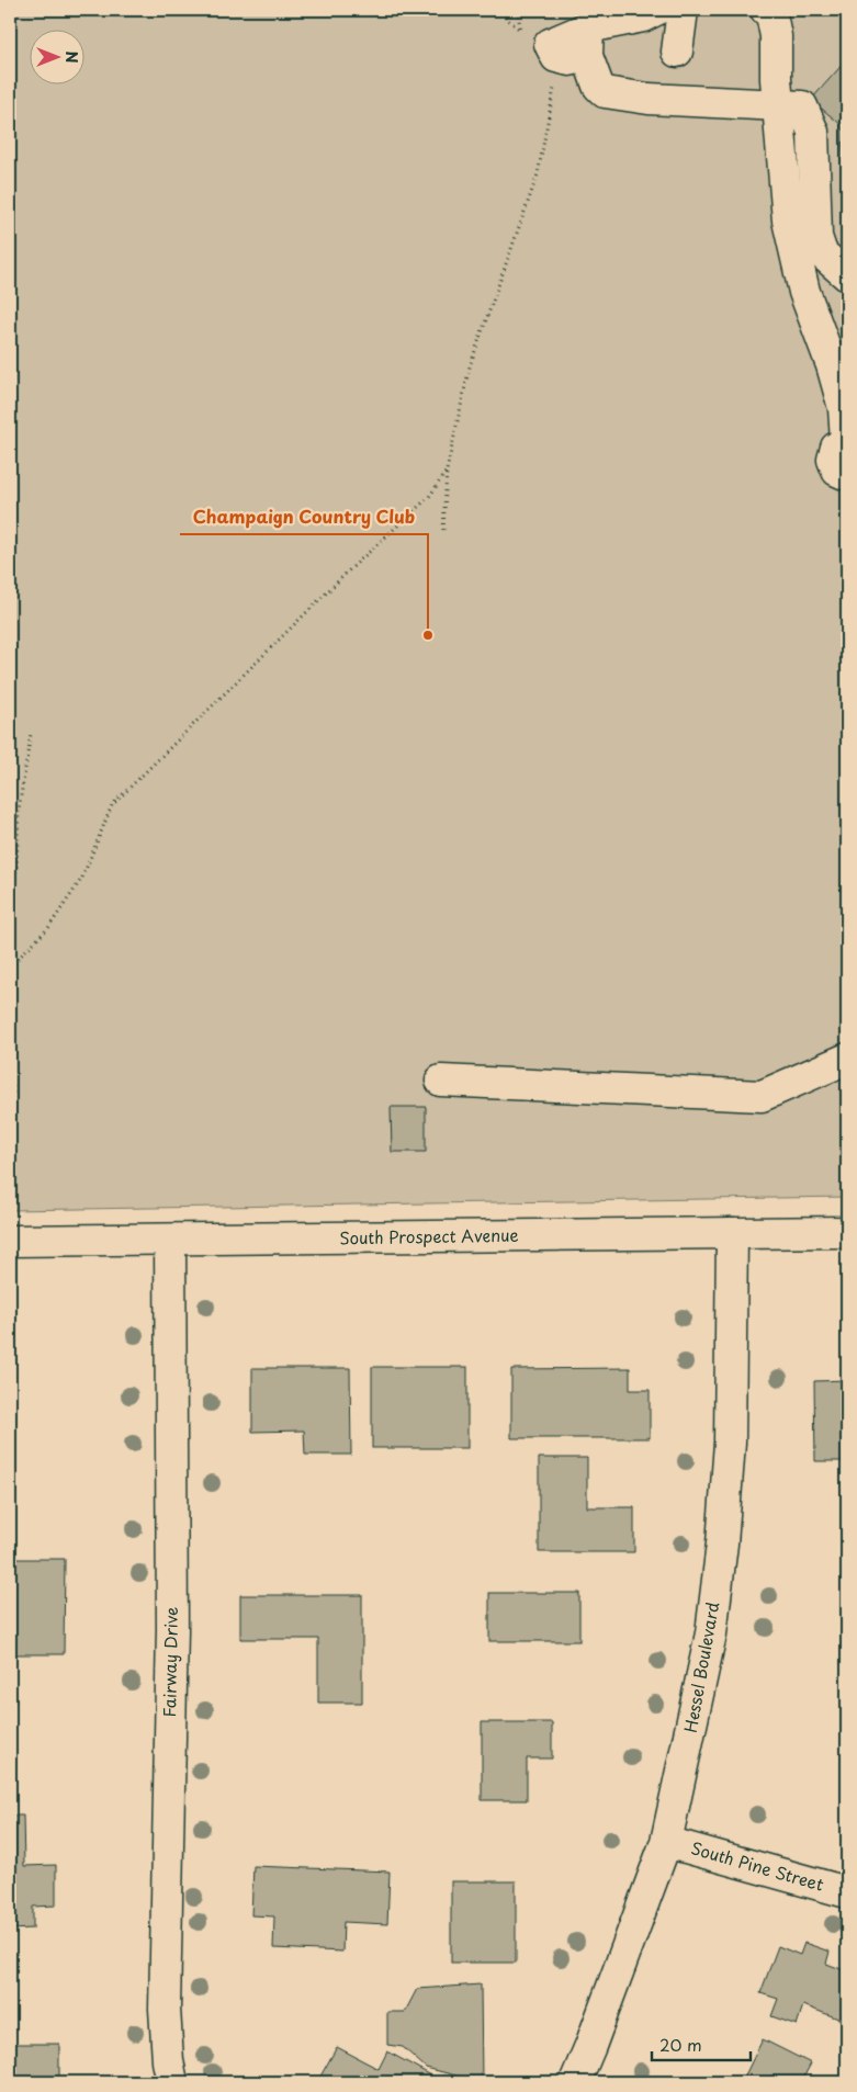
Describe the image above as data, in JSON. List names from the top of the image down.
{
  "streets": {
    "street": [
      "South Prospect Avenue",
      "Fairway Drive",
      "Hessel Boulevard",
      "South Pine Street"
    ]
  },
  "crossings": [
    ["South Prospect Avenue", "Fairway Drive"],
    ["South Prospect Avenue", "Hessel Boulevard"],
    ["Hessel Boulevard", "South Pine Street"]
  ],
  "places": ["Champaign Country Club"],
  "scale_bar": "20 m",
  "north": "right"
}
